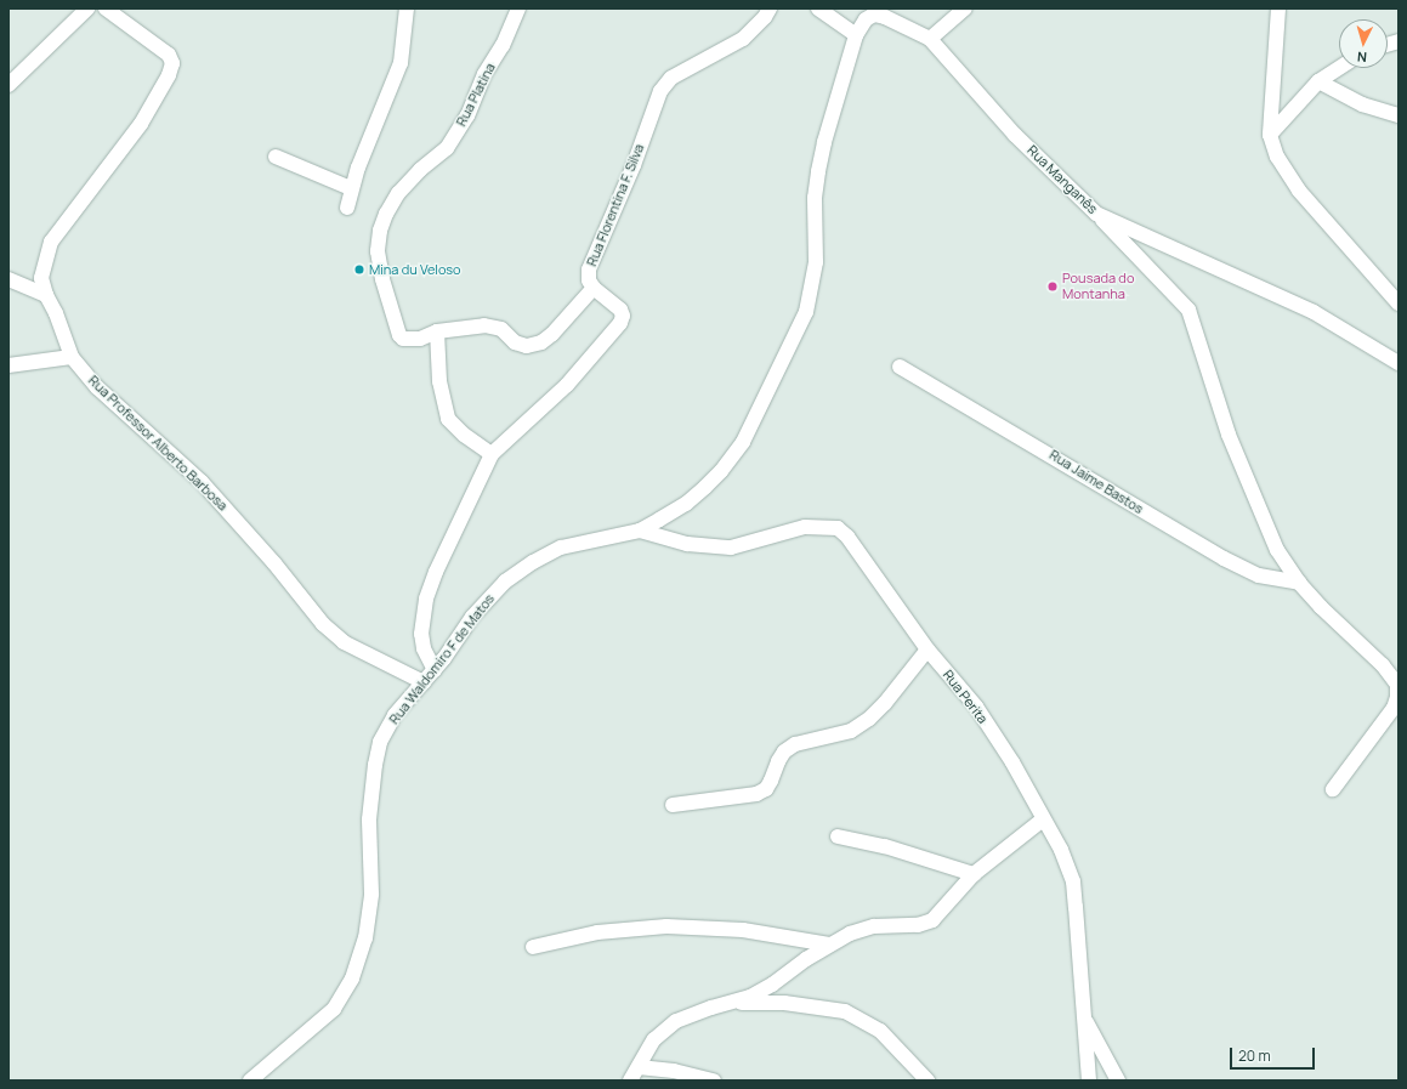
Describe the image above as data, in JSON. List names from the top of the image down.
{
  "streets": {
    "street": [
      "Rua Platina",
      "Rua Manganês",
      "Rua Florentina F. Silva",
      "Rua Professor Alberto Barbosa",
      "Rua Jaime Bastos",
      "Rua Waldomiro F de Matos",
      "Rua Perita"
    ]
  },
  "crossings": [
    ["Rua Manganês", "Rua Waldomiro F de Matos"],
    ["Rua Florentina F. Silva", "Rua Waldomiro F de Matos"],
    ["Rua Professor Alberto Barbosa", "Rua Waldomiro F de Matos"],
    ["Rua Waldomiro F de Matos", "Rua Perita"]
  ],
  "places": ["Mina du Veloso", "Pousada do Montanha"],
  "scale_bar": "20 m",
  "north": "bottom"
}
